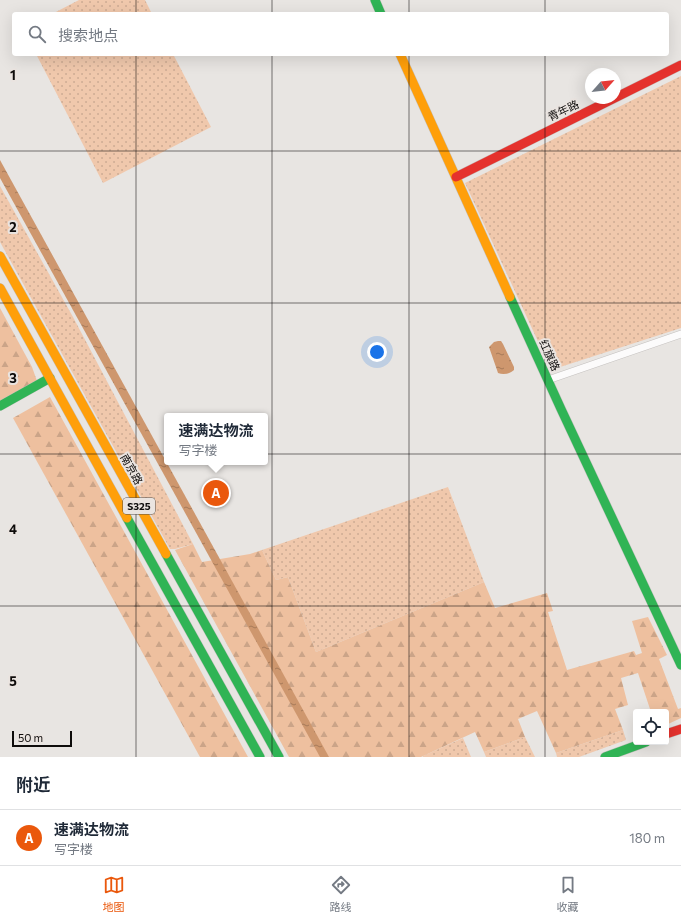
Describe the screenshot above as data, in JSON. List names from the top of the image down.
{
  "streets": {
    "main road": [
      "青年路",
      "红旗路",
      "南京路",
      "S325"
    ]
  },
  "crossings": [
    ["青年路", "红旗路"]
  ],
  "scale_bar": "50 m",
  "north": "top right",
  "page": {
    "search": "搜索地点",
    "popup": ["速满达物流", "写字楼"],
    "pins": "A",
    "scale": "50 m",
    "heading": "附近",
    "list": [
      {
        "mark": "A",
        "name": "速满达物流",
        "note": "写字楼",
        "value": "180 m"
      }
    ],
    "nav": ["地图", "路线", "收藏"]
  },
  "grid": {
    "rows": [
      "1",
      "2",
      "3",
      "4",
      "5"
    ]
  }
}
